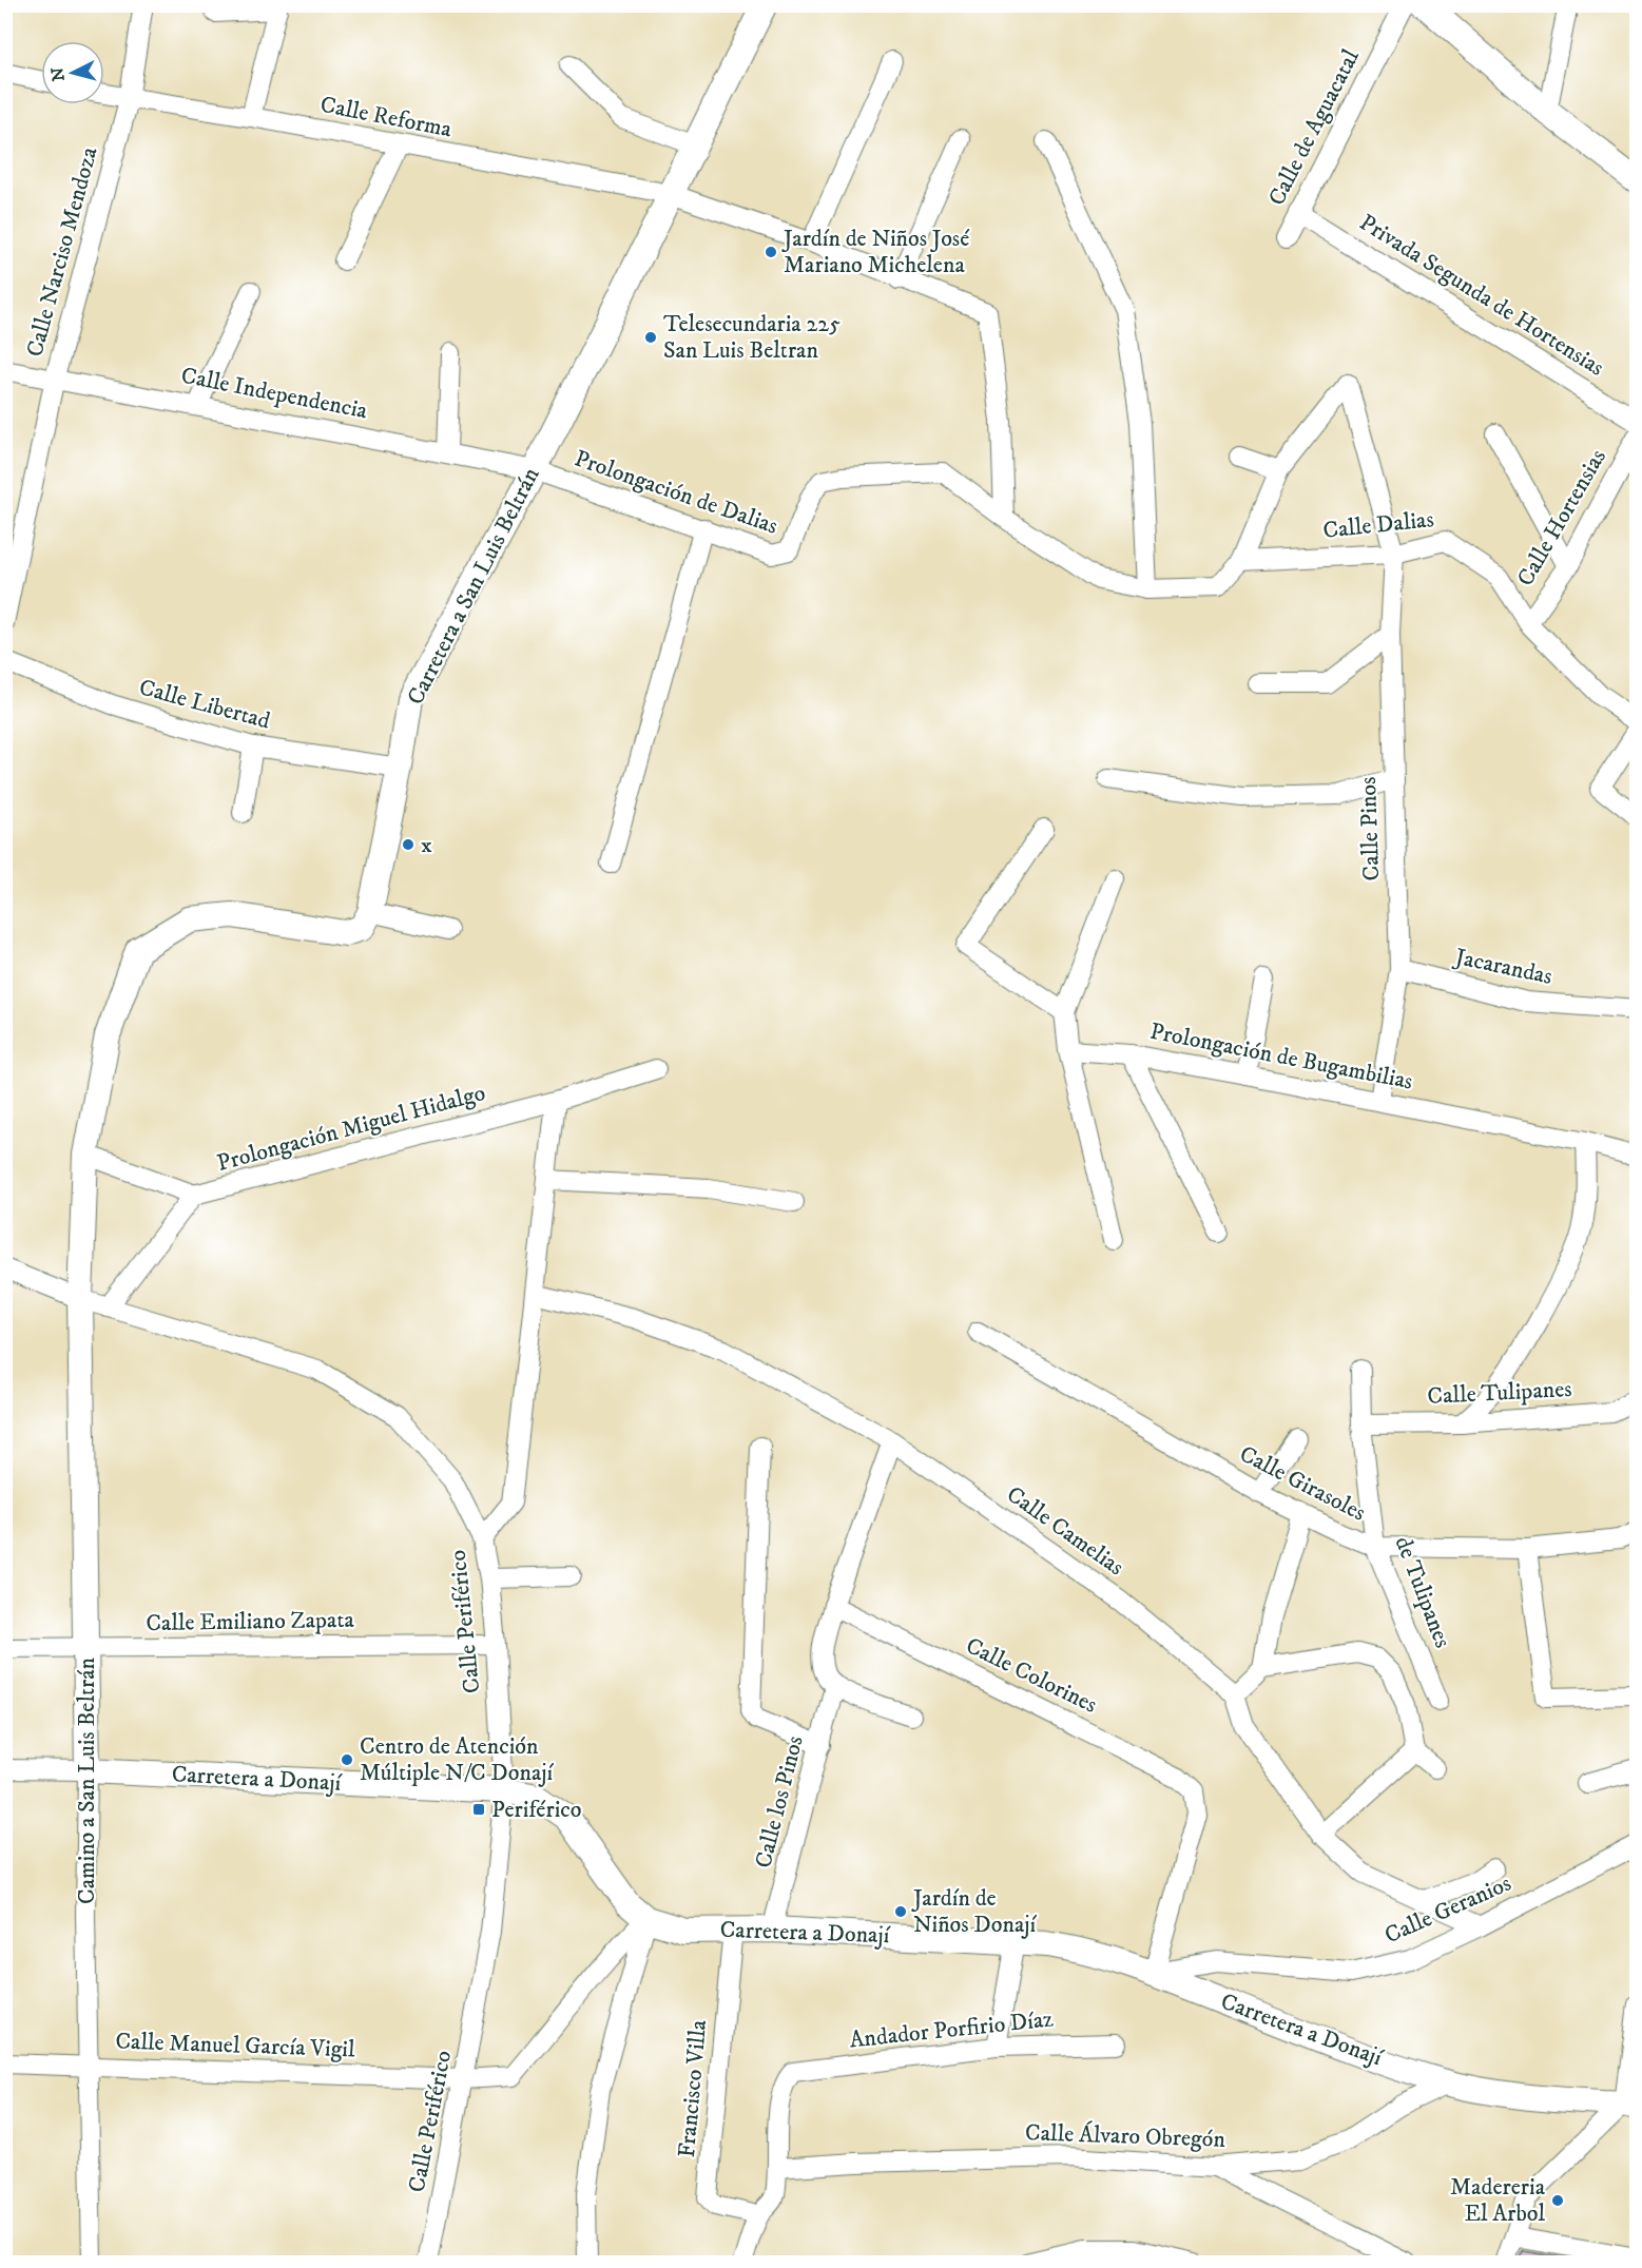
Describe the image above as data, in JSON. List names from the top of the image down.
{
  "streets": {
    "main road": ["Carretera a San Luis Beltrán", "Carretera a Donají", "Camino a San Luis Beltrán"],
    "street": [
      "Calle Reforma",
      "Calle de Aguacatal",
      "Calle Narciso Mendoza",
      "Privada Segunda de Hortensias",
      "Calle Independencia",
      "Prolongación de Dalias",
      "Calle Hortensias",
      "Calle Dalias",
      "Calle Libertad",
      "Calle Pinos",
      "Jacarandas",
      "Prolongación de Bugambilias",
      "Prolongación Miguel Hidalgo",
      "Calle Tulipanes",
      "Calle Girasoles",
      "Calle Camelias",
      "de Tulipanes",
      "Calle Emiliano Zapata",
      "Calle Periférico",
      "Calle Colorines",
      "Calle los Pinos",
      "Calle Geranios",
      "Andador Porfirio Díaz",
      "Calle Manuel García Vigil",
      "Francisco Villa",
      "Calle Álvaro Obregón"
    ]
  },
  "crossings": [
    ["Calle Reforma", "Calle Narciso Mendoza"],
    ["Calle Reforma", "Prolongación de Dalias"],
    ["Calle Reforma", "Carretera a San Luis Beltrán"],
    ["Calle de Aguacatal", "Privada Segunda de Hortensias"],
    ["Calle Narciso Mendoza", "Calle Independencia"],
    ["Calle Independencia", "Prolongación de Dalias"],
    ["Calle Independencia", "Carretera a San Luis Beltrán"],
    ["Prolongación de Dalias", "Calle Dalias"],
    ["Prolongación de Dalias", "Carretera a San Luis Beltrán"],
    ["Prolongación de Dalias", "Calle Pinos"],
    ["Calle Hortensias", "Calle Dalias"],
    ["Calle Dalias", "Calle Pinos"],
    ["Carretera a San Luis Beltrán", "Calle Libertad"],
    ["Calle Pinos", "Jacarandas"],
    ["Calle Pinos", "Prolongación de Bugambilias"],
    ["Prolongación Miguel Hidalgo", "Calle Periférico"],
    ["Calle Tulipanes", "de Tulipanes"],
    ["Calle Girasoles", "de Tulipanes"],
    ["Calle Emiliano Zapata", "Calle Periférico"],
    ["Calle Emiliano Zapata", "Camino a San Luis Beltrán"],
    ["Calle Periférico", "Carretera a Donají"],
    ["Calle Periférico", "Camino a San Luis Beltrán"],
    ["Calle Periférico", "Calle Manuel García Vigil"],
    ["Calle Colorines", "Carretera a Donají"],
    ["Calle Colorines", "Calle Geranios"],
    ["Carretera a Donají", "Camino a San Luis Beltrán"],
    ["Carretera a Donají", "Calle los Pinos"],
    ["Carretera a Donají", "Calle Geranios"],
    ["Carretera a Donají", "Calle Manuel García Vigil"],
    ["Carretera a Donají", "Francisco Villa"],
    ["Carretera a Donají", "Calle Álvaro Obregón"],
    ["Camino a San Luis Beltrán", "Calle Manuel García Vigil"],
    ["Andador Porfirio Díaz", "Calle Álvaro Obregón"]
  ],
  "places": {
    "other": [
      "Jardín de Niños José Mariano Michelena",
      "Telesecundaria 225 San Luis Beltran",
      "x",
      "Centro de Atención Múltiple N/C Donají",
      "Jardín de Niños Donají",
      "Madereria El Arbol"
    ],
    "transit": ["Periférico"]
  },
  "north": "left"
}
